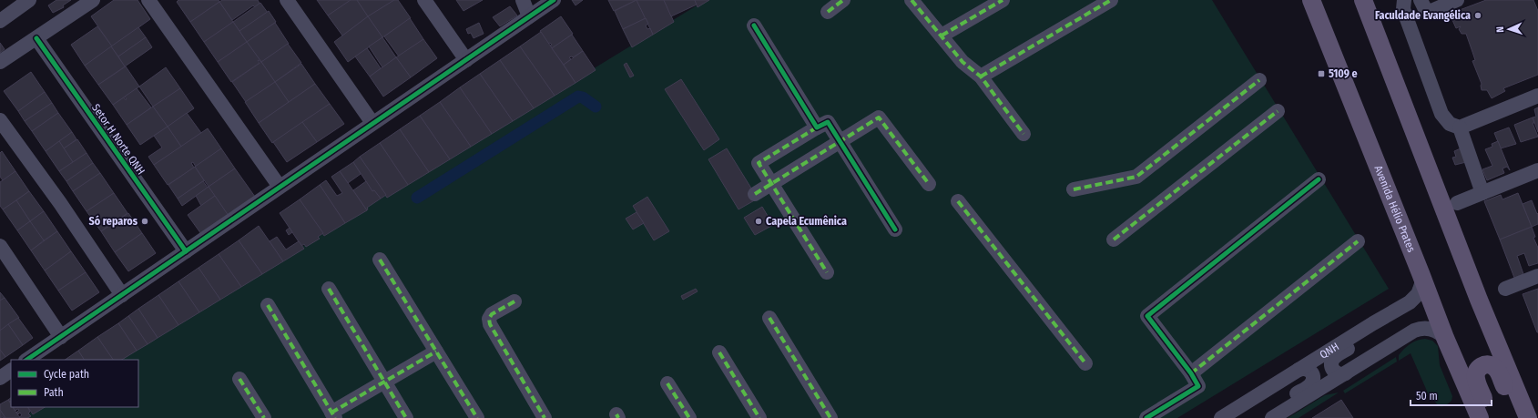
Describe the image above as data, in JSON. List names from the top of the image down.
{
  "streets": {
    "main road": ["Avenida Hélio Prates"],
    "street": ["Setor H Norte QNH", "QNH"]
  },
  "crossings": [
    ["Avenida Hélio Prates", "QNH"]
  ],
  "places": {
    "other": ["Faculdade Evangélica", "Só reparos", "Capela Ecumênica"],
    "transit": ["5109 e"]
  },
  "legend": ["Cycle path", "Path"],
  "scale_bar": "50 m",
  "north": "left"
}
